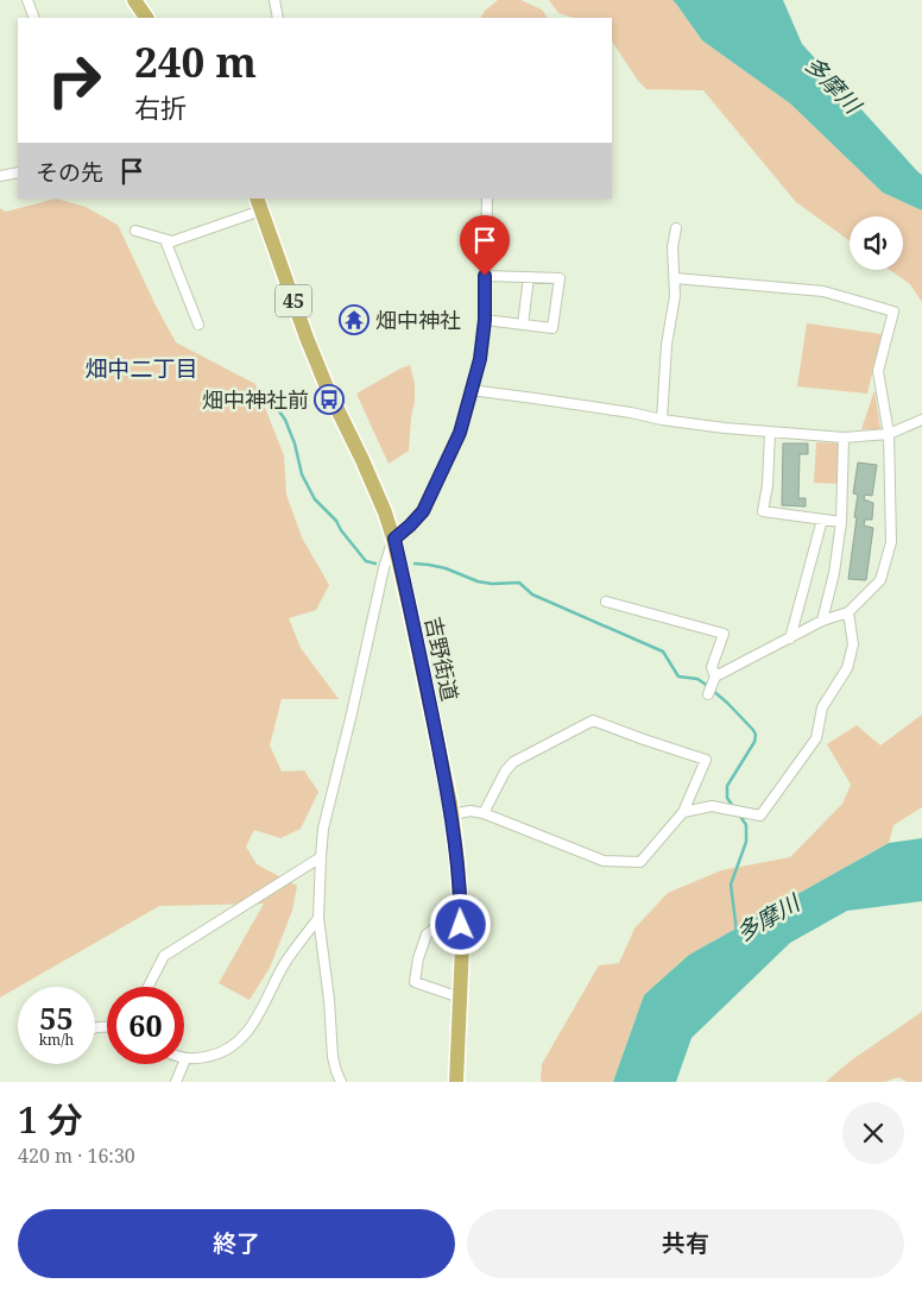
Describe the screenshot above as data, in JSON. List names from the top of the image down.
{
  "streets": {
    "main road": ["45", "吉野街道"]
  },
  "districts": ["畑中二丁目"],
  "water": ["多摩川"],
  "places": {
    "temple": ["畑中神社"],
    "bus stop": ["畑中神社前"]
  },
  "page": {
    "turn": ["240 m", "右折"],
    "then": "その先",
    "speed": "55 km/h",
    "limit": "60",
    "heading": ["1 分", "420 m · 16:30"],
    "buttons": ["終了", "共有"]
  }
}
